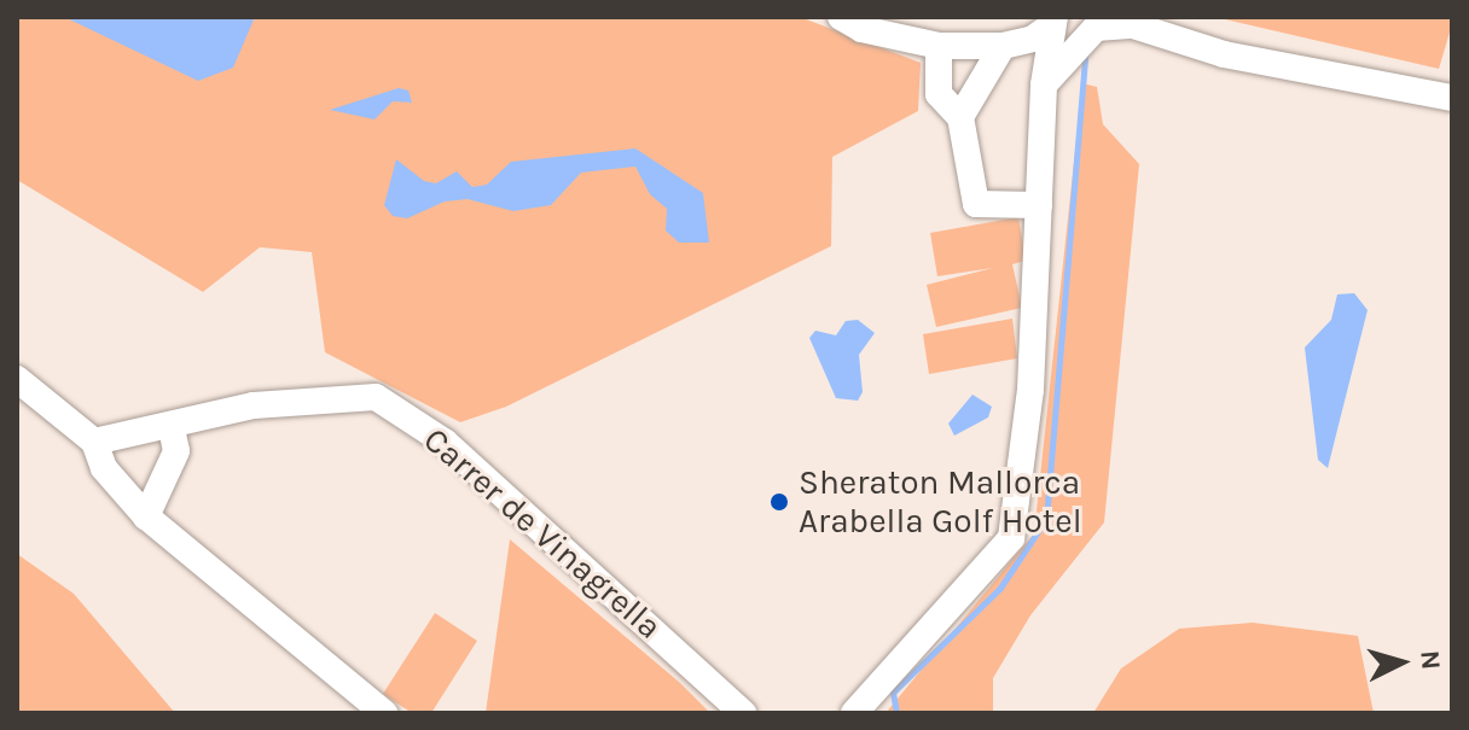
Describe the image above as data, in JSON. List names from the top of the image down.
{
  "streets": {
    "street": ["Carrer de Vinagrella"]
  },
  "places": ["Sheraton Mallorca Arabella Golf Hotel"],
  "north": "right"
}
